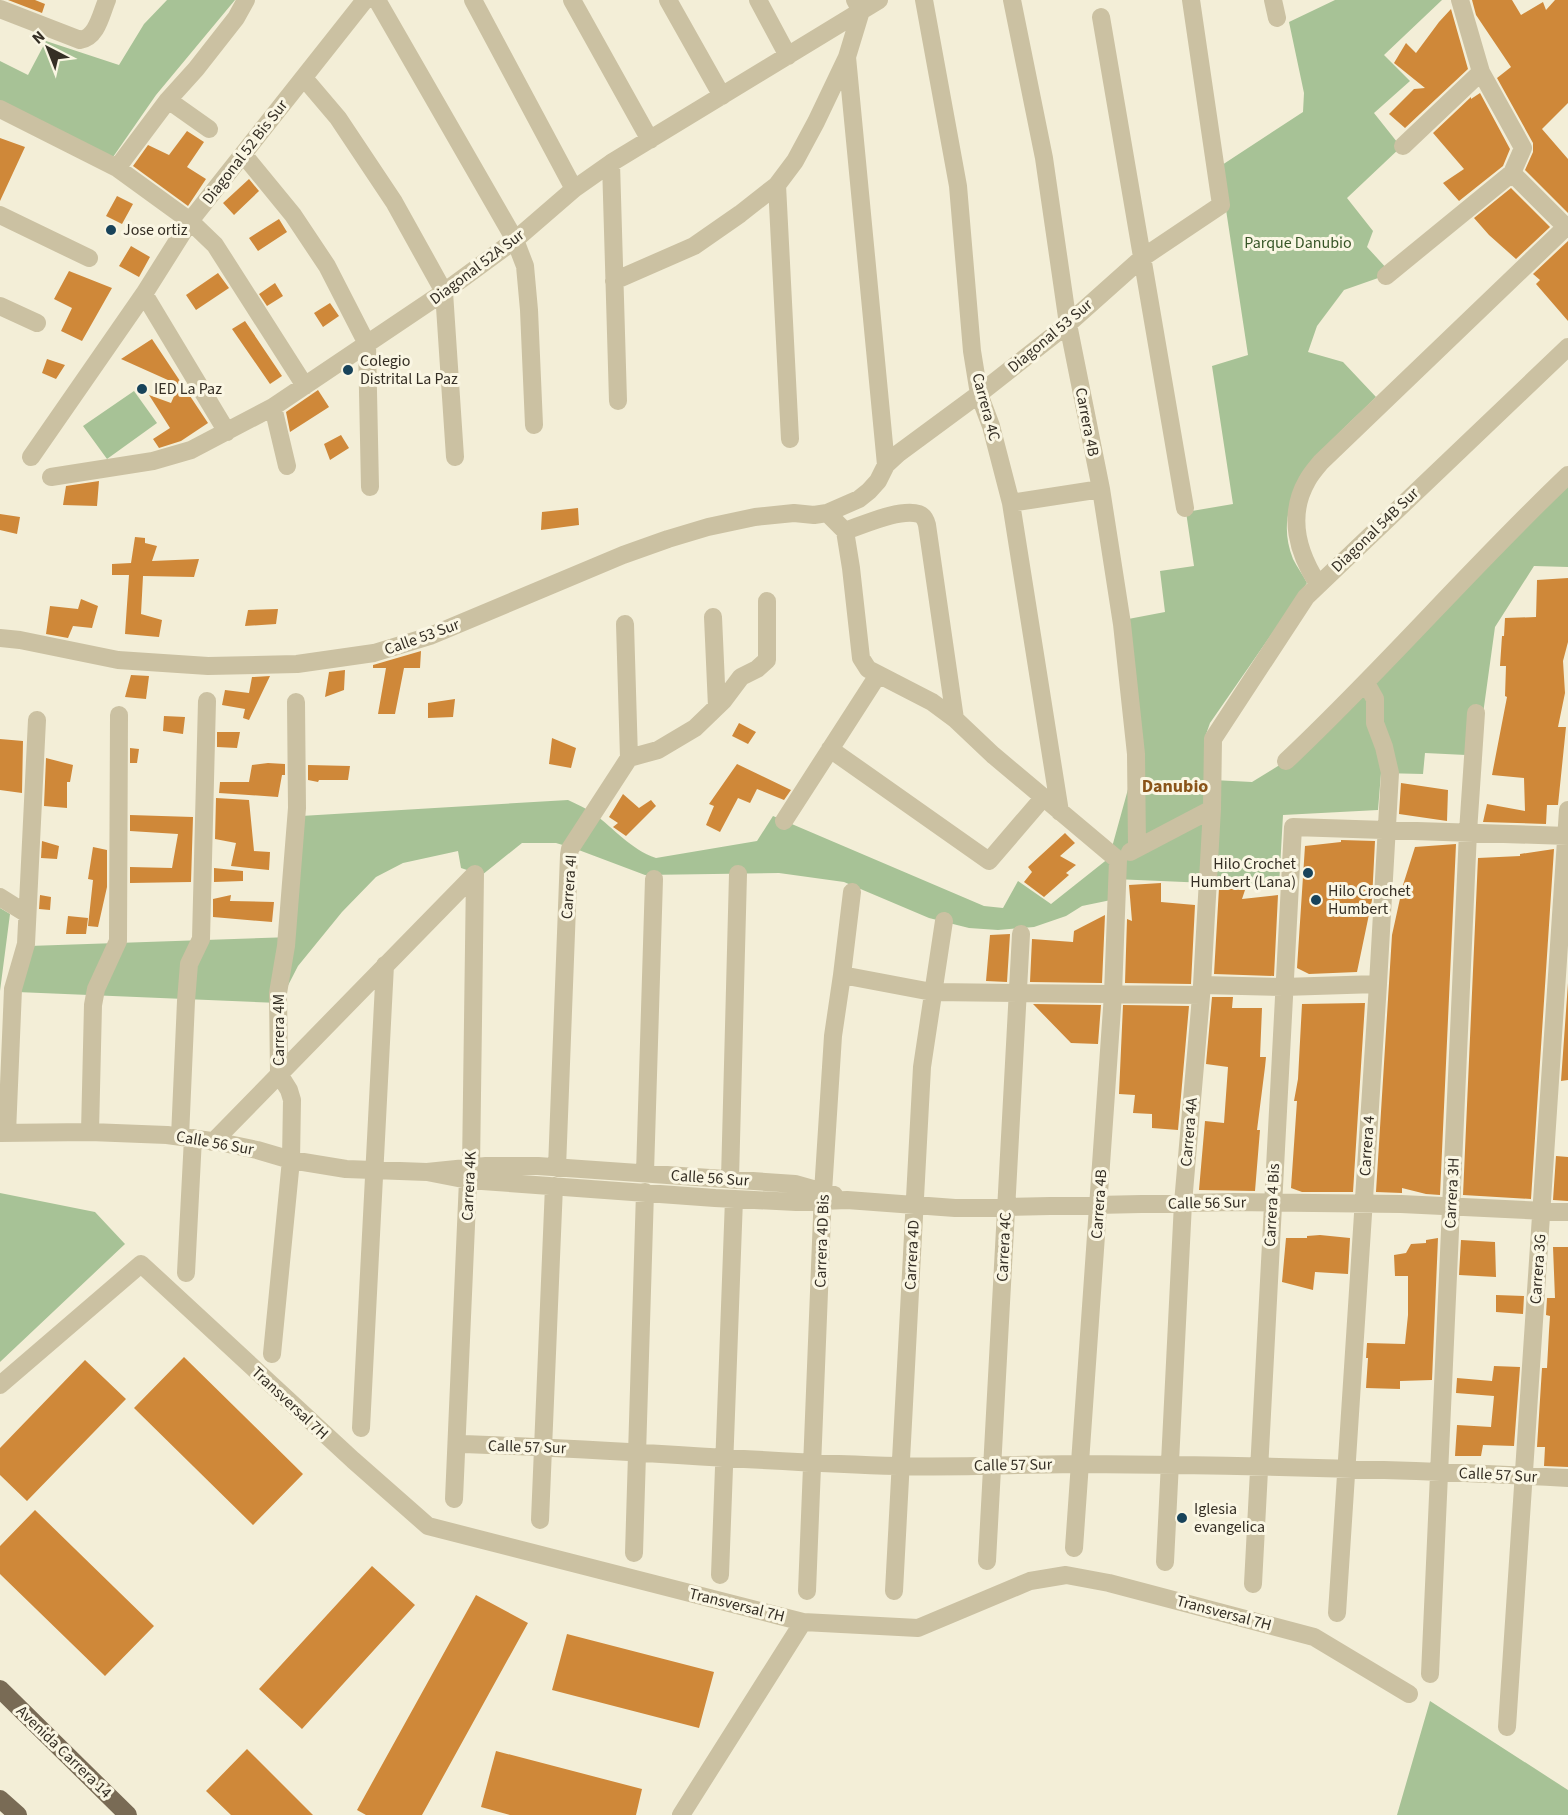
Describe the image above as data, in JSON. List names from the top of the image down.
{
  "streets": {
    "main road": ["Avenida Carrera 14"],
    "street": [
      "Diagonal 52 Bis Sur",
      "Diagonal 52A Sur",
      "Diagonal 53 Sur",
      "Carrera 4C",
      "Carrera 4B",
      "Diagonal 54B Sur",
      "Calle 53 Sur",
      "Carrera 4I",
      "Carrera 4M",
      "Carrera 4A",
      "Calle 56 Sur",
      "Carrera 4",
      "Carrera 4K",
      "Carrera 3H",
      "Carrera 4 Bis",
      "Carrera 4D Bis",
      "Carrera 4D",
      "Carrera 3G",
      "Transversal 7H",
      "Calle 57 Sur"
    ]
  },
  "crossings": [
    ["Diagonal 53 Sur", "Carrera 4C"],
    ["Diagonal 53 Sur", "Carrera 4B"],
    ["Diagonal 53 Sur", "Calle 53 Sur"],
    ["Carrera 4C", "Calle 56 Sur"],
    ["Carrera 4C", "Calle 57 Sur"],
    ["Carrera 4B", "Calle 56 Sur"],
    ["Carrera 4B", "Calle 57 Sur"],
    ["Diagonal 54B Sur", "Carrera 4A"],
    ["Carrera 4I", "Calle 56 Sur"],
    ["Carrera 4I", "Calle 57 Sur"],
    ["Carrera 4M", "Calle 56 Sur"],
    ["Carrera 4A", "Calle 56 Sur"],
    ["Carrera 4A", "Calle 57 Sur"],
    ["Calle 56 Sur", "Carrera 4"],
    ["Calle 56 Sur", "Carrera 4K"],
    ["Calle 56 Sur", "Carrera 3H"],
    ["Calle 56 Sur", "Carrera 4 Bis"],
    ["Calle 56 Sur", "Carrera 4D Bis"],
    ["Calle 56 Sur", "Carrera 4D"],
    ["Calle 56 Sur", "Carrera 3G"],
    ["Carrera 4", "Carrera 4 Bis"],
    ["Carrera 4", "Calle 57 Sur"],
    ["Carrera 4K", "Calle 57 Sur"],
    ["Carrera 3H", "Calle 57 Sur"],
    ["Carrera 4 Bis", "Calle 57 Sur"],
    ["Carrera 4D Bis", "Calle 57 Sur"],
    ["Carrera 4D", "Calle 57 Sur"],
    ["Carrera 3G", "Calle 57 Sur"]
  ],
  "districts": ["Danubio"],
  "parks": ["Parque Danubio"],
  "places": [
    "Jose ortiz",
    "Colegio Distrital La Paz",
    "IED La Paz",
    "Hilo Crochet Humbert (Lana)",
    "Hilo Crochet Humbert",
    "Iglesia evangelica"
  ],
  "north": "top left"
}
